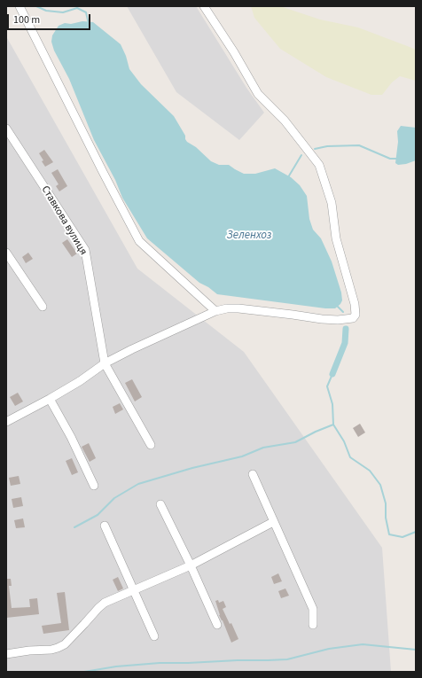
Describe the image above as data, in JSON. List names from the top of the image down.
{
  "streets": {
    "street": ["Ставкова вулиця"]
  },
  "water": ["Зеленхоз"],
  "scale_bar": "100 m"
}
